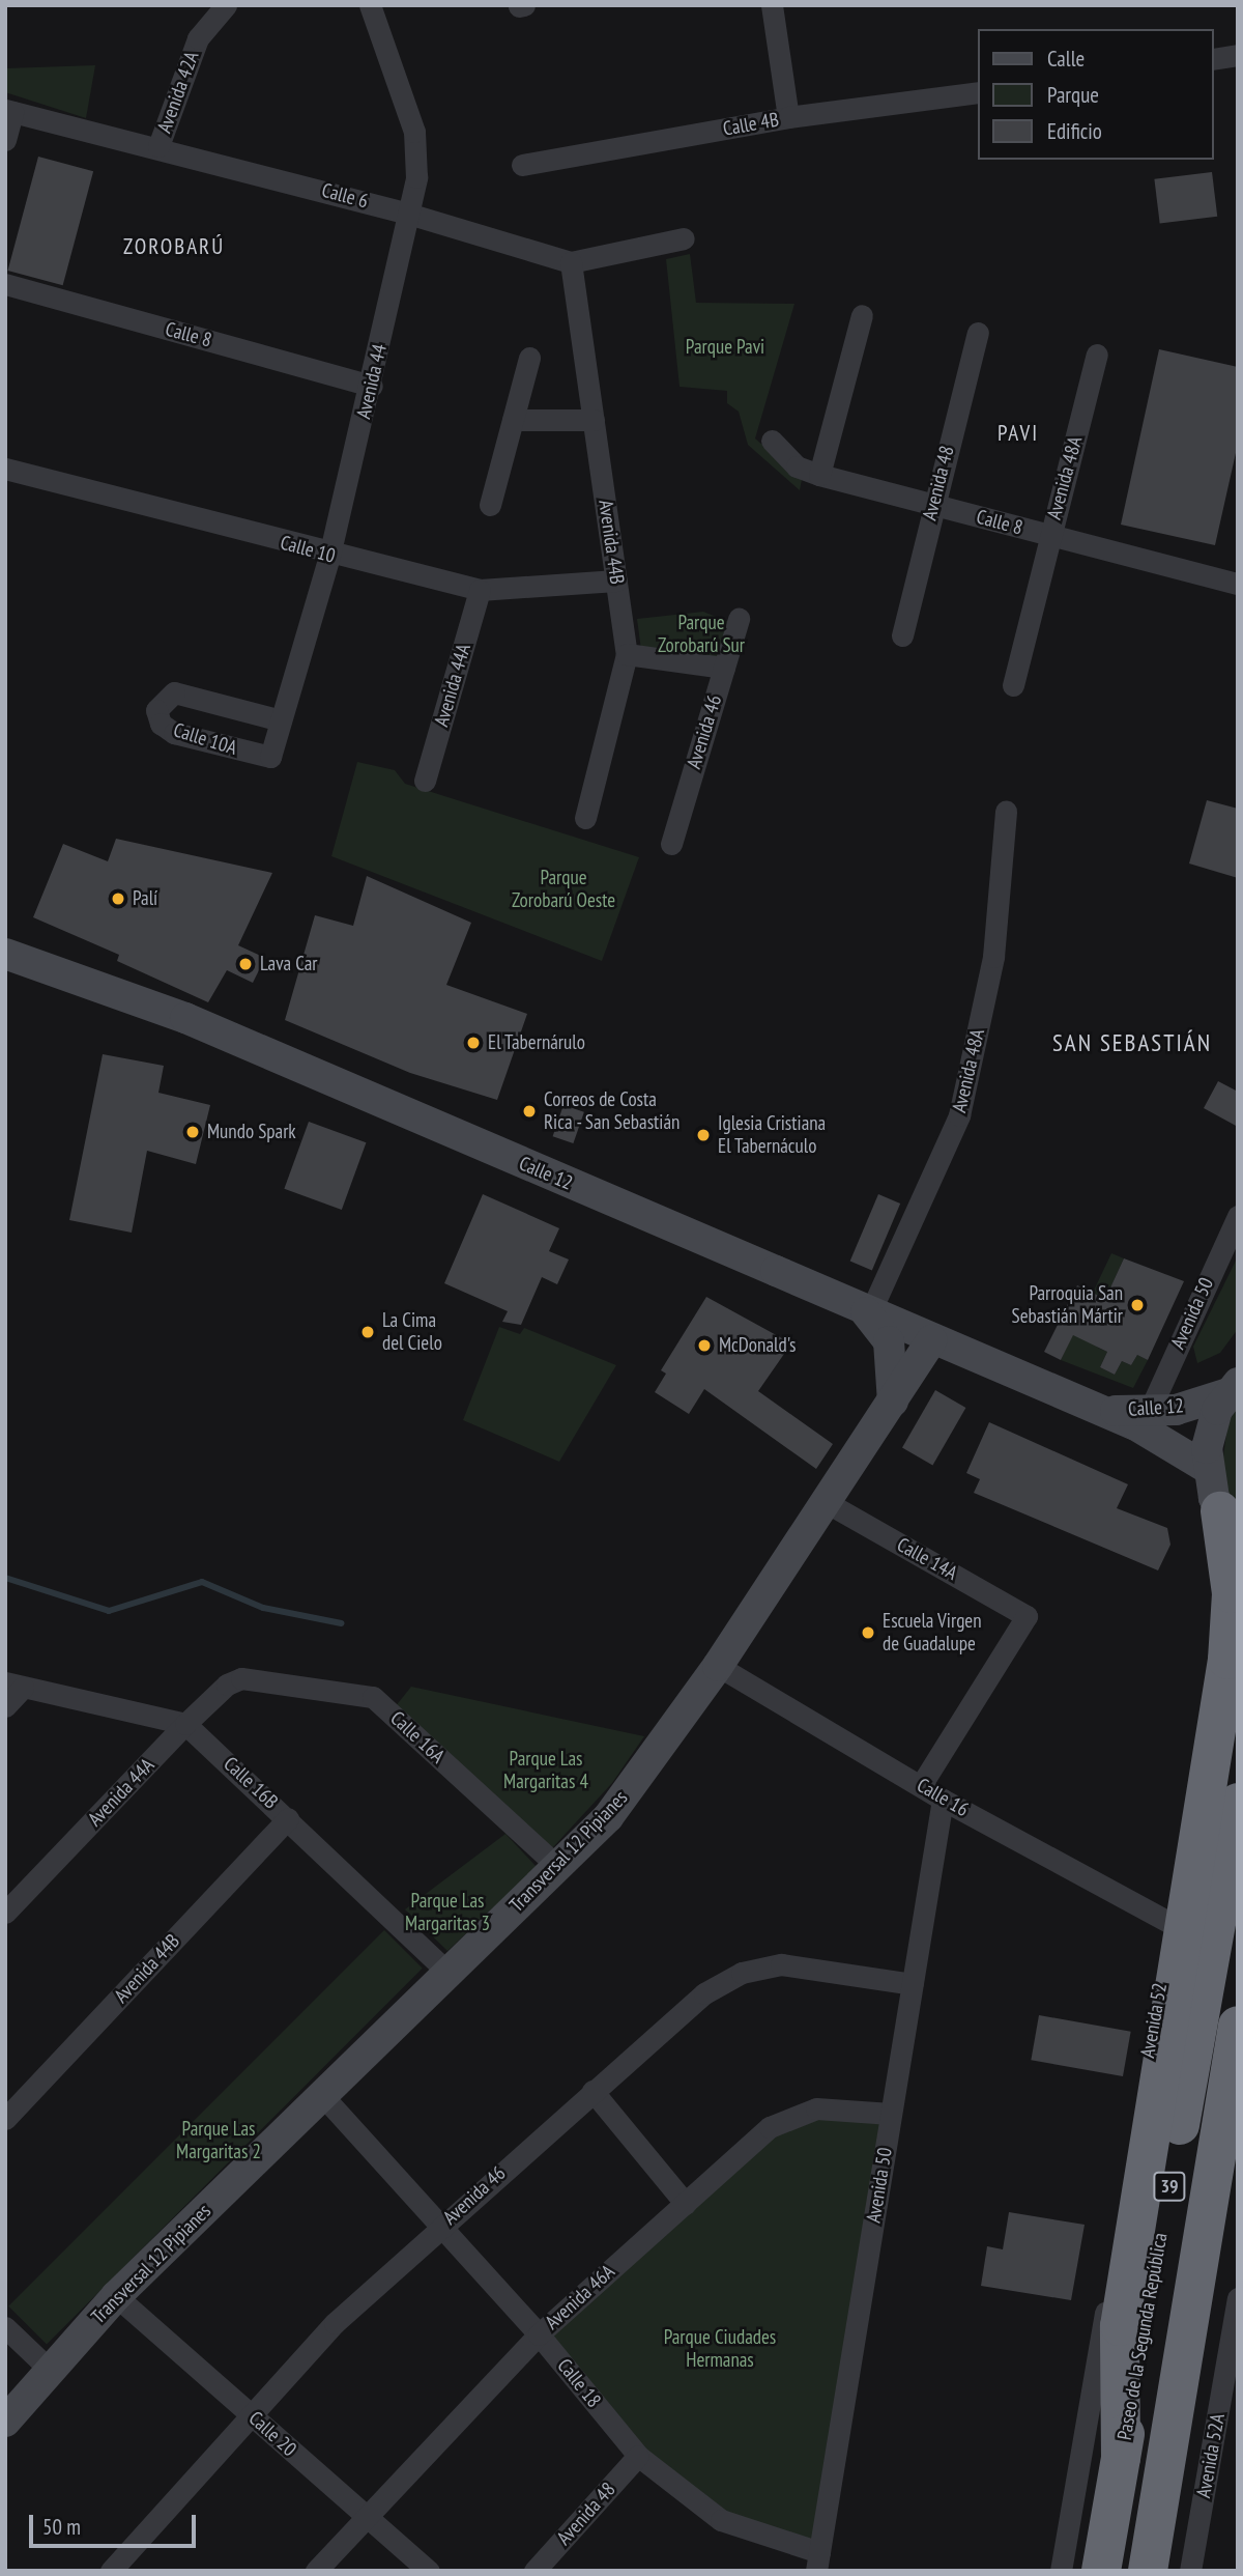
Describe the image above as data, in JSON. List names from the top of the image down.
{
  "streets": {
    "highway": ["39", "Paseo de la Segunda República"],
    "main road": ["Calle 12", "Transversal 12 Pipianes"],
    "street": [
      "Avenida 42A",
      "Calle 4B",
      "Calle 6",
      "Calle 8",
      "Avenida 44",
      "Avenida 48A",
      "Avenida 48",
      "Avenida 44B",
      "Calle 10",
      "Avenida 44A",
      "Avenida 46",
      "Calle 10A",
      "Avenida 50",
      "Calle 14A",
      "Calle 16A",
      "Calle 16B",
      "Calle 16",
      "Avenida 52",
      "Avenida 46A",
      "Calle 18",
      "Calle 20",
      "Avenida 52A"
    ]
  },
  "crossings": [
    ["Avenida 42A", "Calle 6"],
    ["Calle 6", "Avenida 44"],
    ["Calle 6", "Avenida 44B"],
    ["Calle 8", "Avenida 44"],
    ["Calle 8", "Avenida 48A"],
    ["Calle 8", "Avenida 48"],
    ["Avenida 44", "Calle 10"],
    ["Avenida 44", "Calle 10A"],
    ["Avenida 48A", "Calle 12"],
    ["Avenida 48", "Calle 18"],
    ["Avenida 44B", "Calle 10"],
    ["Avenida 44B", "Calle 16B"],
    ["Calle 10", "Avenida 44A"],
    ["Avenida 44A", "Calle 16A"],
    ["Avenida 44A", "Calle 16B"],
    ["Avenida 46", "Avenida 50"],
    ["Avenida 46", "Calle 18"],
    ["Avenida 46", "Calle 20"],
    ["Calle 12", "Avenida 50"],
    ["Calle 12", "Transversal 12 Pipianes"],
    ["Calle 12", "Avenida 52"],
    ["Avenida 50", "Calle 16"],
    ["Avenida 50", "Avenida 46A"],
    ["Avenida 50", "Calle 18"],
    ["Calle 14A", "Calle 16"],
    ["Calle 14A", "Transversal 12 Pipianes"],
    ["Calle 16A", "Transversal 12 Pipianes"],
    ["Calle 16B", "Transversal 12 Pipianes"],
    ["Calle 16", "Transversal 12 Pipianes"],
    ["Calle 16", "Avenida 52"],
    ["Transversal 12 Pipianes", "Calle 18"],
    ["Transversal 12 Pipianes", "Calle 20"],
    ["Avenida 46A", "Calle 18"],
    ["Avenida 46A", "Calle 20"]
  ],
  "districts": ["ZOROBARÚ", "PAVI", "SAN SEBASTIÁN"],
  "parks": [
    "Parque Pavi",
    "Parque Zorobarú Sur",
    "Parque Zorobarú Oeste",
    "Parque Las Margaritas 4",
    "Parque Las Margaritas 3",
    "Parque Las Margaritas 2",
    "Parque Ciudades Hermanas"
  ],
  "places": [
    "Palí",
    "Lava Car",
    "El Tabernárulo",
    "Correos de Costa Rica - San Sebastián",
    "Mundo Spark",
    "Iglesia Cristiana El Tabernáculo",
    "Parroquia San Sebastián Mártir",
    "La Cima del Cielo",
    "McDonald's",
    "Escuela Virgen de Guadalupe"
  ],
  "legend": ["Calle", "Parque", "Edificio"],
  "scale_bar": "50 m"
}
